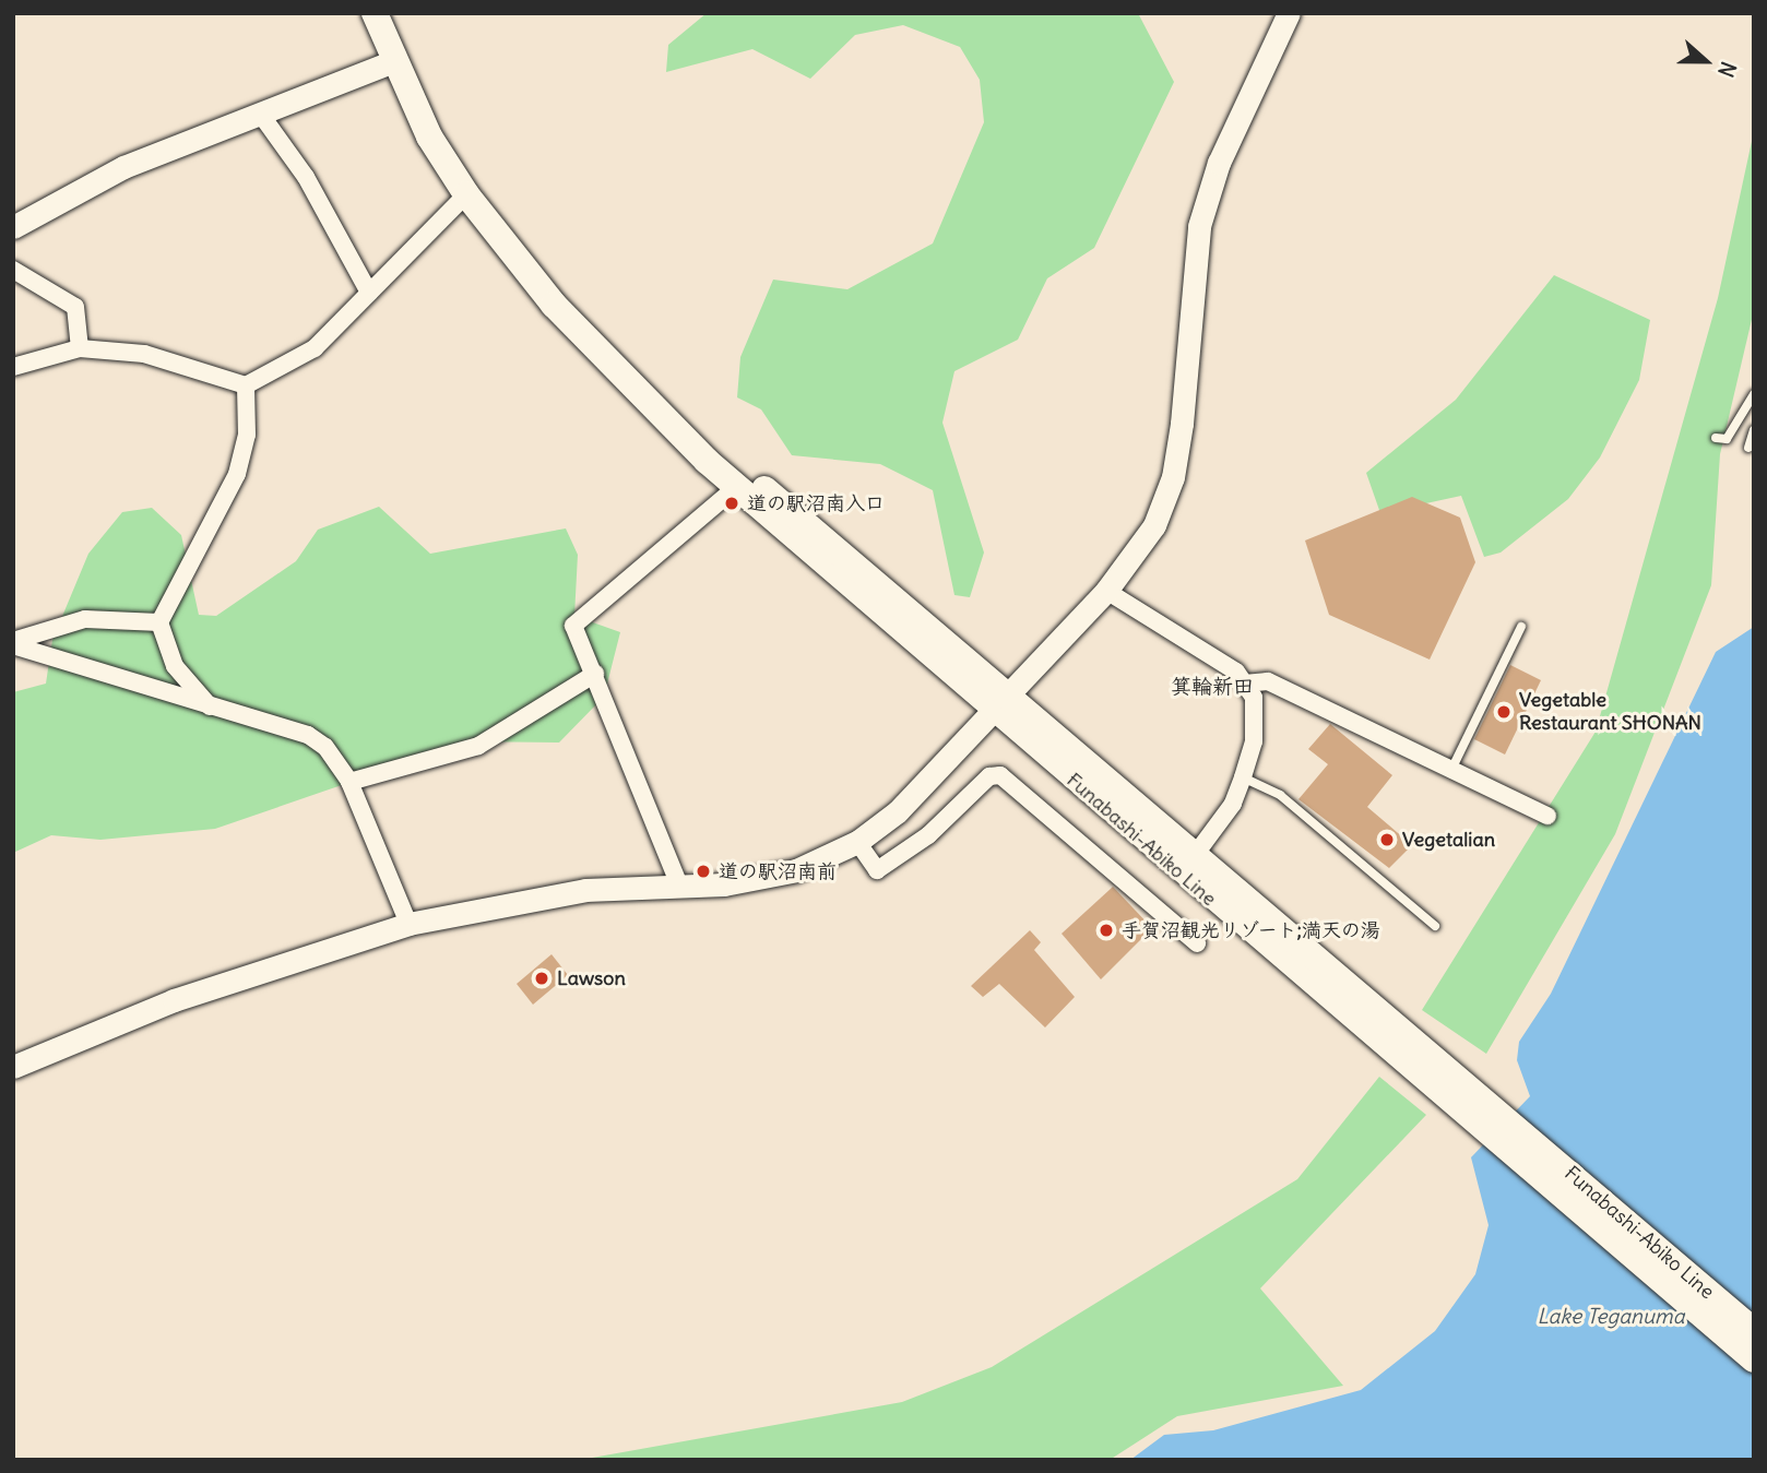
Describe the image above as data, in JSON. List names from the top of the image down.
{
  "streets": {
    "main road": ["Funabashi-Abiko Line"]
  },
  "districts": ["箕輪新田"],
  "water": ["Lake Teganuma"],
  "places": [
    "道の駅沼南入口",
    "Vegetable Restaurant SHONAN",
    "Vegetalian",
    "道の駅沼南前",
    "手賀沼観光リゾート;満天の湯",
    "Lawson"
  ],
  "north": "right"
}
